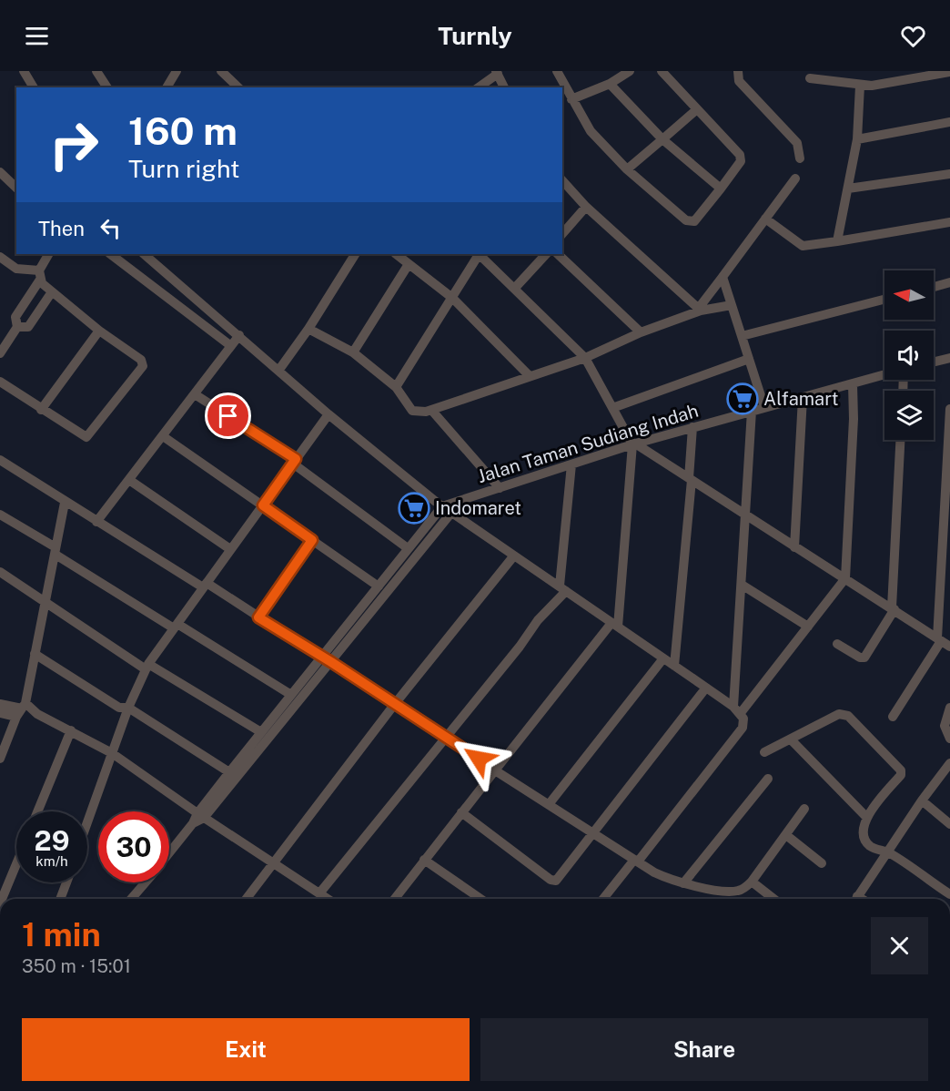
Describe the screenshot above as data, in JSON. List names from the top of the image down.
{
  "streets": {
    "street": ["Jalan Taman Sudiang Indah"]
  },
  "places": {
    "supermarket": ["Alfamart", "Indomaret"]
  },
  "north": "left",
  "page": {
    "header": "Turnly",
    "turn": ["160 m", "Turn right"],
    "then": "Then",
    "speed": "29 km/h",
    "limit": "30",
    "heading": ["1 min", "350 m · 15:01"],
    "buttons": ["Exit", "Share"]
  }
}
